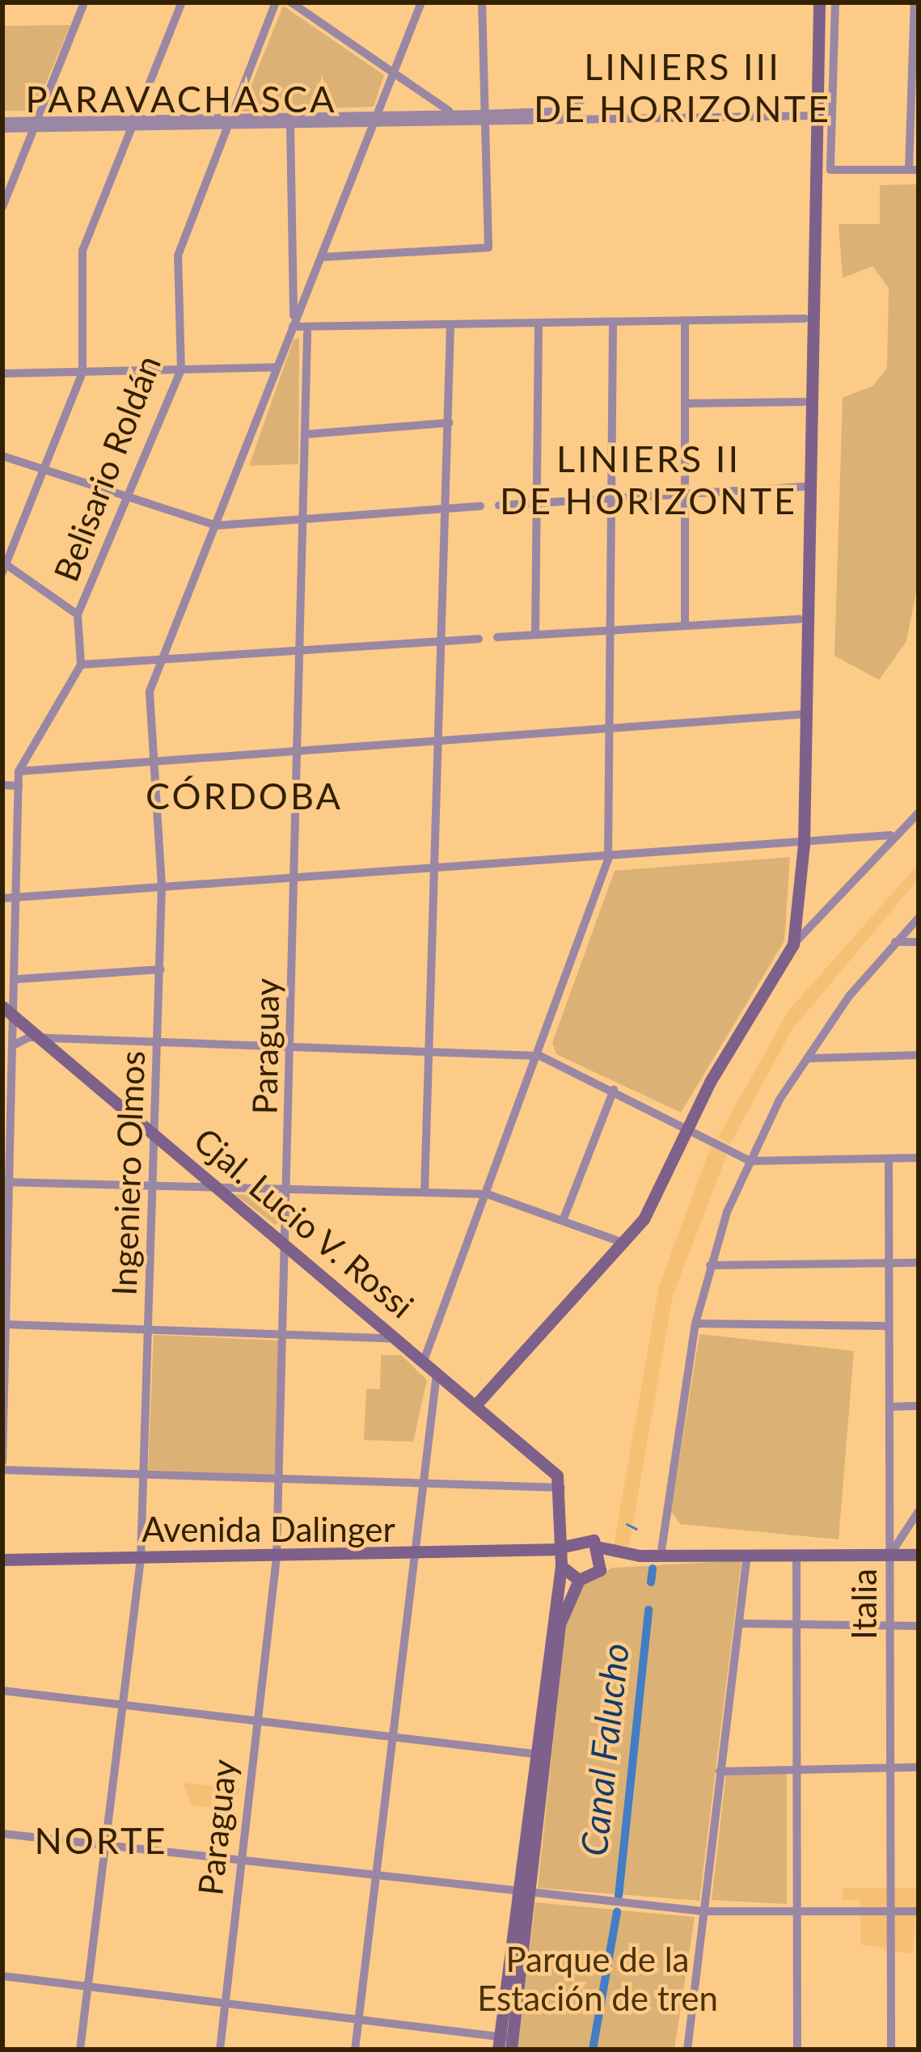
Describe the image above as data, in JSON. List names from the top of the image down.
{
  "streets": {
    "street": [
      "Belisario Roldán",
      "Paraguay",
      "Ingeniero Olmos",
      "Cjal. Lucio V. Rossi",
      "Avenida Dalinger",
      "Italia"
    ]
  },
  "crossings": [
    ["Paraguay", "Cjal. Lucio V. Rossi"],
    ["Paraguay", "Avenida Dalinger"],
    ["Ingeniero Olmos", "Cjal. Lucio V. Rossi"],
    ["Ingeniero Olmos", "Avenida Dalinger"]
  ],
  "districts": [
    "LINIERS III DE HORIZONTE",
    "PARAVACHASCA",
    "LINIERS II DE HORIZONTE",
    "CÓRDOBA",
    "NORTE"
  ],
  "water": ["Canal Falucho"],
  "parks": ["Parque de la Estación de tren"]
}
